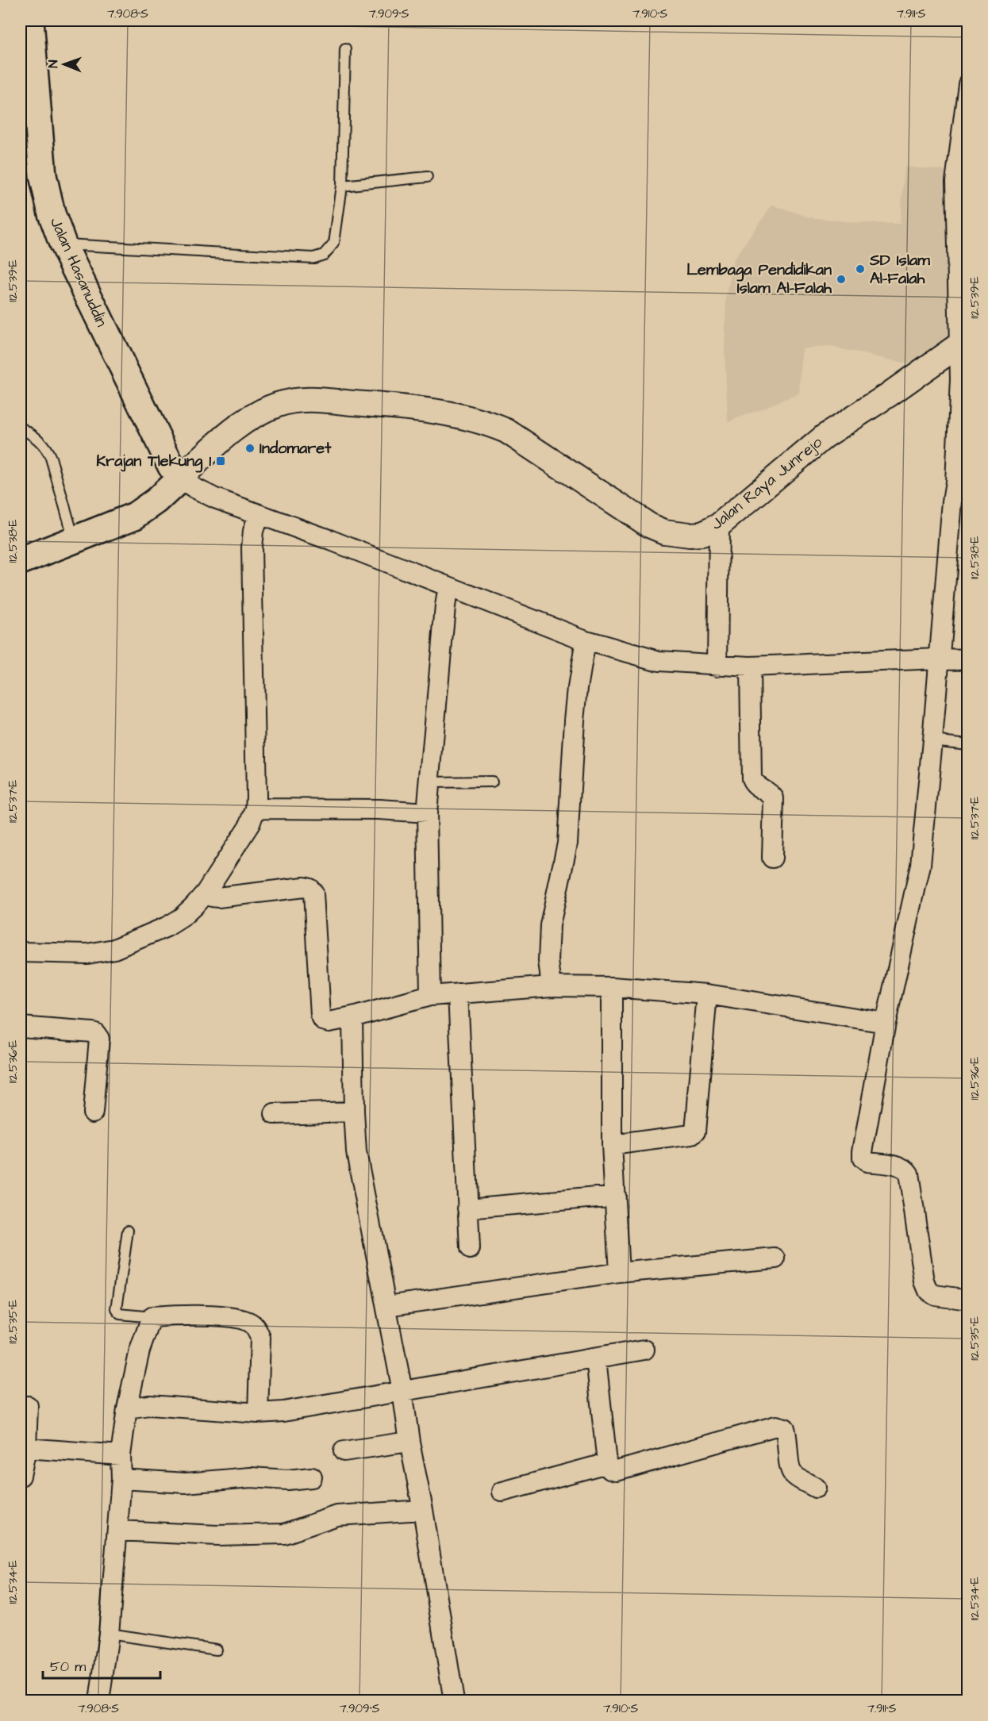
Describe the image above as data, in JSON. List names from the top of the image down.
{
  "streets": {
    "main road": ["Jalan Hasanuddin"],
    "street": ["Jalan Raya Junrejo"]
  },
  "crossings": [
    ["Jalan Hasanuddin", "Jalan Raya Junrejo"]
  ],
  "places": {
    "other": ["SD Islam Al-Falah", "Lembaga Pendidikan Islam Al-Falah", "Indomaret"],
    "transit": ["Krajan Tlekung 1"]
  },
  "scale_bar": "50 m",
  "north": "left",
  "coordinates": [
    "7.908°S",
    "7.909°S",
    "7.910°S",
    "7.911°S",
    "112.539°E",
    "112.538°E",
    "112.537°E",
    "112.536°E",
    "112.535°E",
    "112.534°E"
  ]
}
